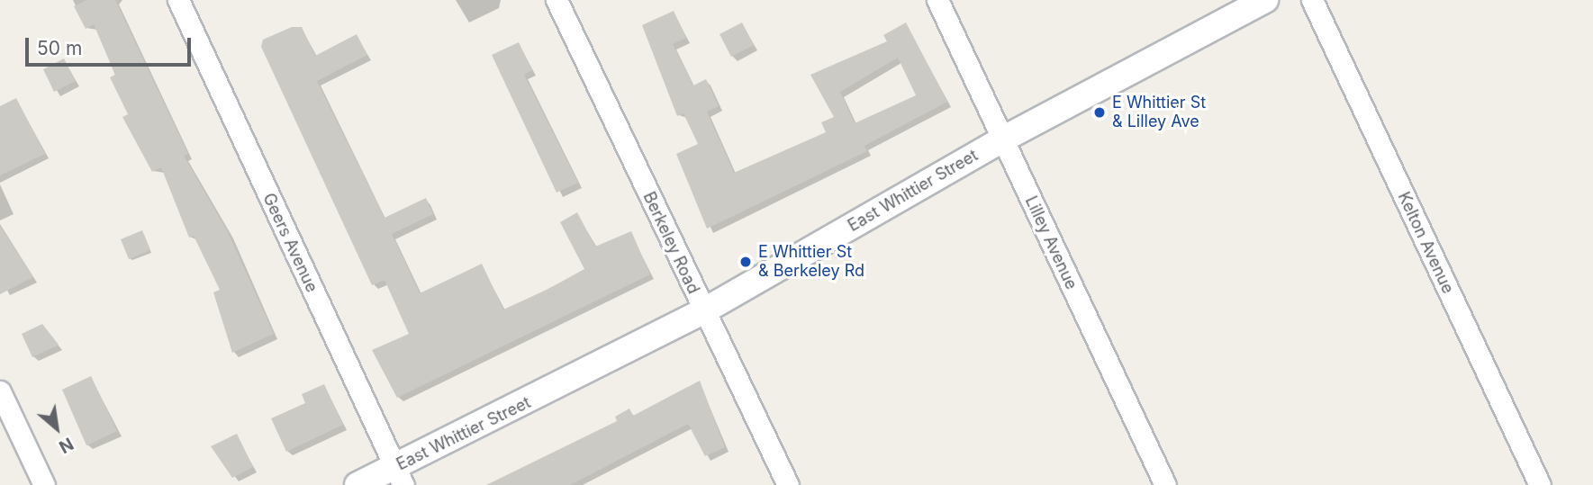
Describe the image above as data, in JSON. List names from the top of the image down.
{
  "streets": {
    "street": [
      "East Whittier Street",
      "Geers Avenue",
      "Berkeley Road",
      "Lilley Avenue",
      "Kelton Avenue"
    ]
  },
  "crossings": [
    ["East Whittier Street", "Geers Avenue"],
    ["East Whittier Street", "Berkeley Road"],
    ["East Whittier Street", "Lilley Avenue"]
  ],
  "places": ["E Whittier St & Lilley Ave", "E Whittier St & Berkeley Rd"],
  "scale_bar": "50 m",
  "north": "bottom right"
}
